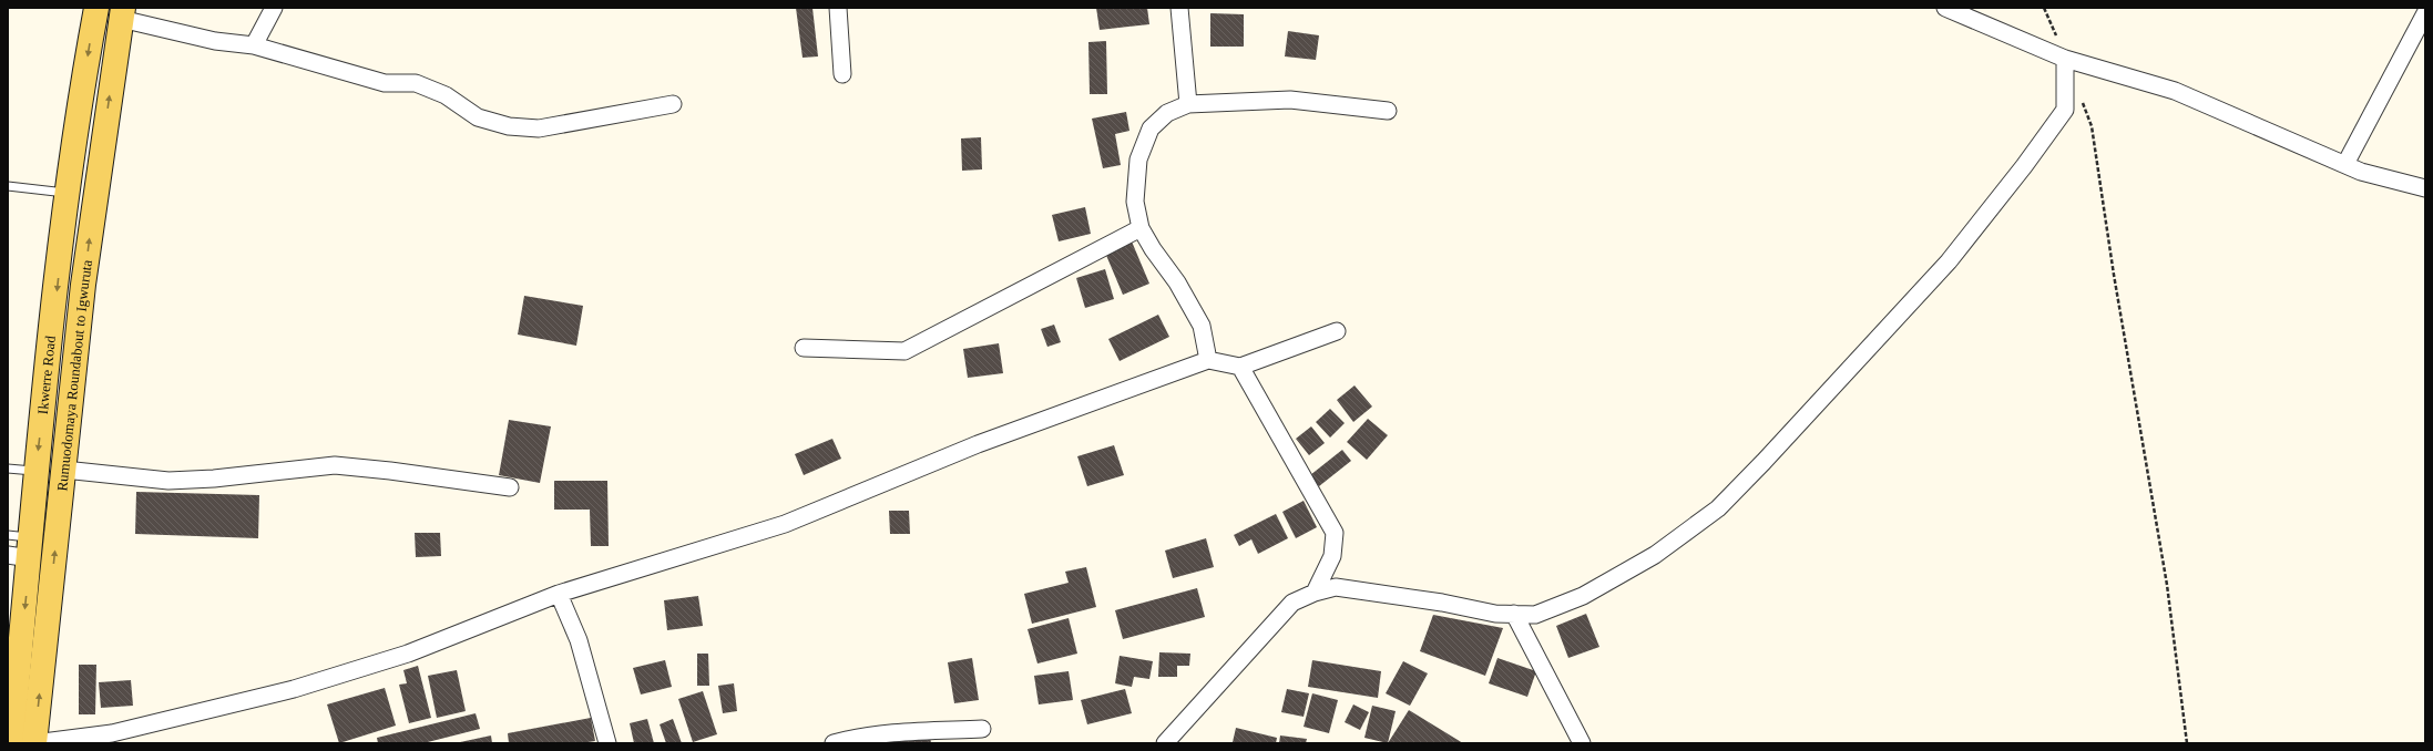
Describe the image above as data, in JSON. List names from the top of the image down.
{
  "streets": {
    "main road": ["Ikwerre Road", "Rumuodomaya Roundabout to Igwuruta"]
  },
  "one_way": ["Ikwerre Road", "Rumuodomaya Roundabout to Igwuruta"]
}
